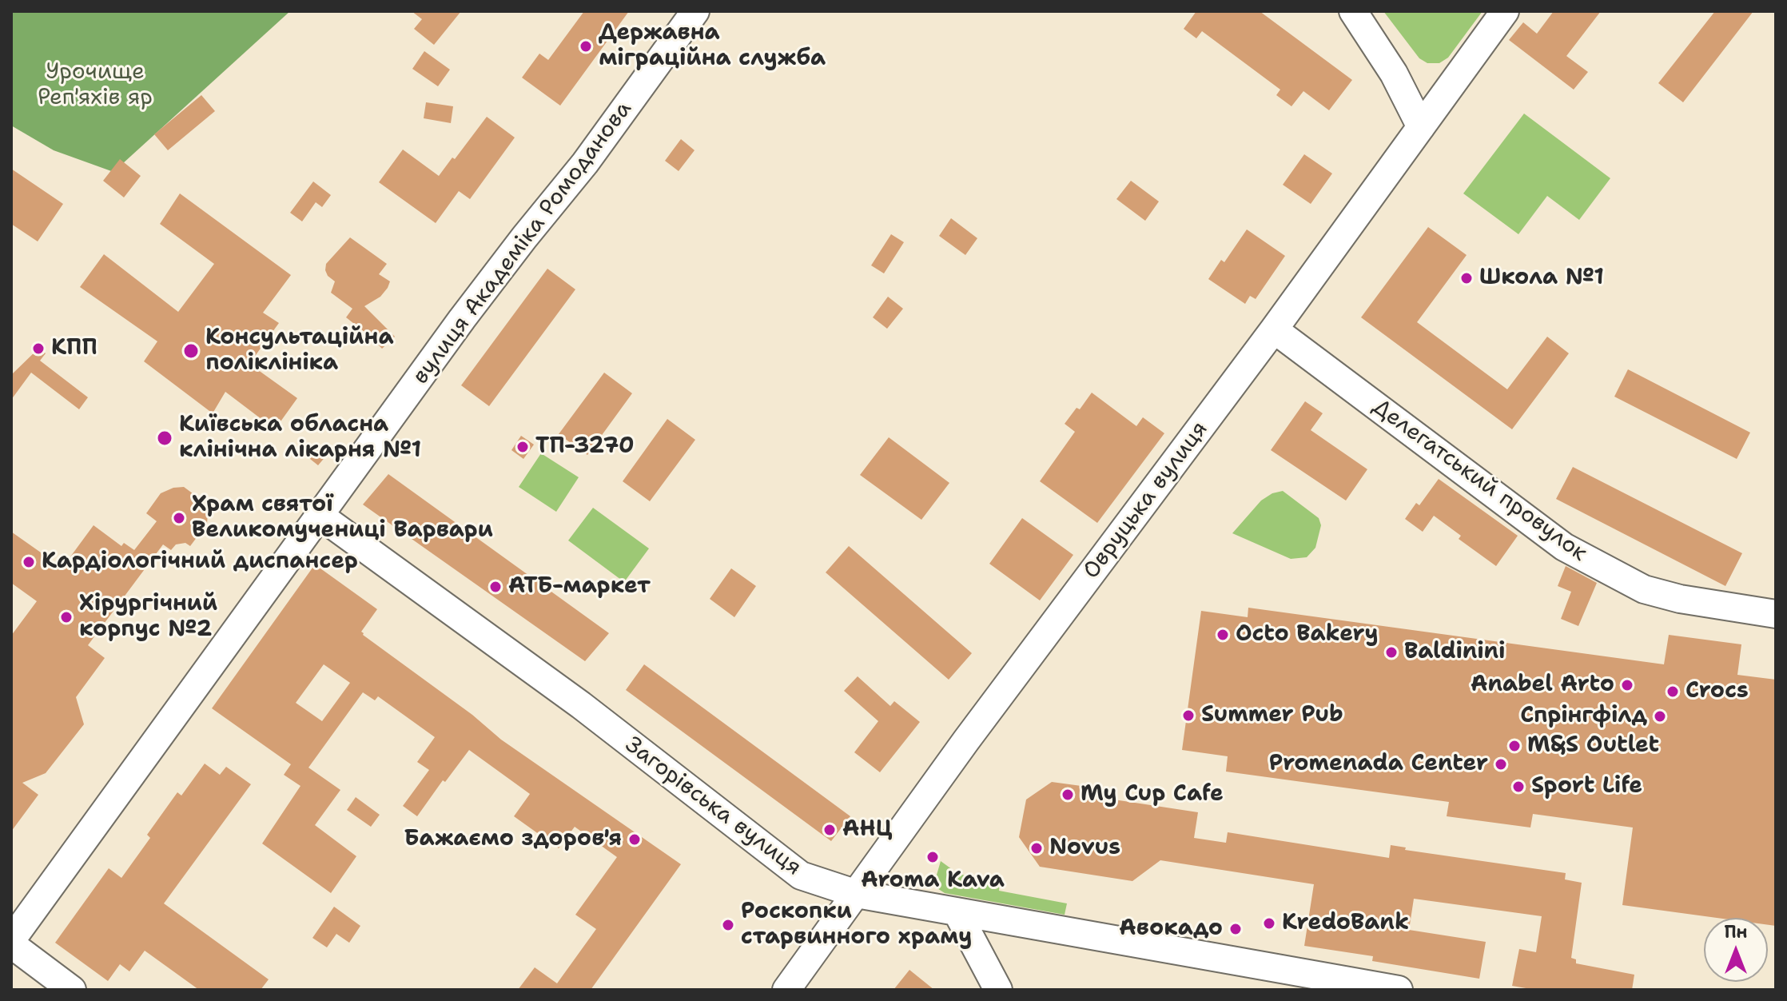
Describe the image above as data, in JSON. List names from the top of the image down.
{
  "streets": {
    "street": [
      "вулиця Академіка Ромоданова",
      "Делегатський провулок",
      "Овруцька вулиця",
      "Загорівська вулиця"
    ]
  },
  "crossings": [
    ["вулиця Академіка Ромоданова", "Загорівська вулиця"],
    ["Делегатський провулок", "Овруцька вулиця"],
    ["Овруцька вулиця", "Загорівська вулиця"]
  ],
  "parks": ["Урочище Реп'яхів яр"],
  "places": [
    "Державна міграційна служба",
    "Школа №1",
    "КПП",
    "Консультаційна поліклініка",
    "Київська обласна клінічна лікарня №1",
    "ТП-3270",
    "Храм святої Великомучениці Варвари",
    "Кардіологічний диспансер",
    "АТБ-маркет",
    "Хірургічний корпус №2",
    "Octo Bakery",
    "Baldinini",
    "Anabel Arto",
    "Crocs",
    "Summer Pub",
    "Спрінгфілд",
    "M&S Outlet",
    "Promenada Center",
    "Sport Life",
    "My Cup Cafe",
    "АНЦ",
    "Бажаємо здоров'я",
    "Novus",
    "Aroma Kava",
    "KredoBank",
    "Роскопки старвинного храму",
    "Авокадо"
  ],
  "north": "top"
}
